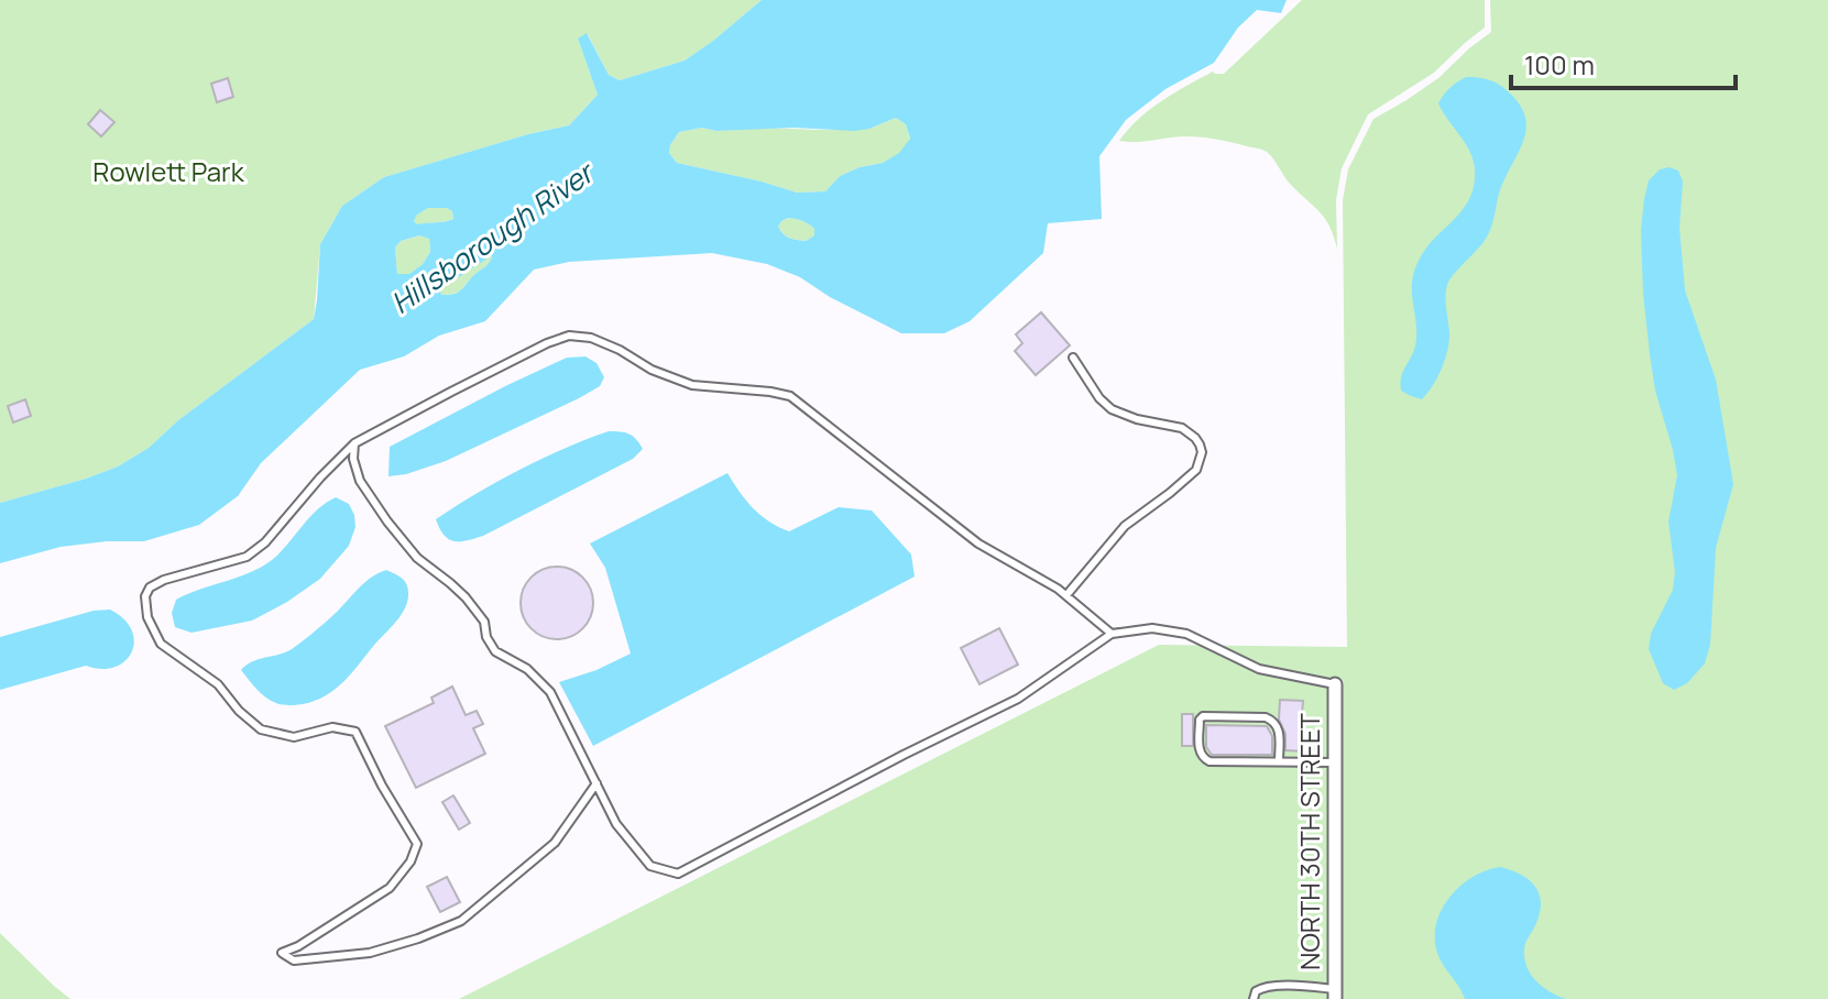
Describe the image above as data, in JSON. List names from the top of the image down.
{
  "streets": {
    "street": ["NORTH 30TH STREET"]
  },
  "water": ["Hillsborough River"],
  "parks": ["Rowlett Park"],
  "scale_bar": "100 m"
}
